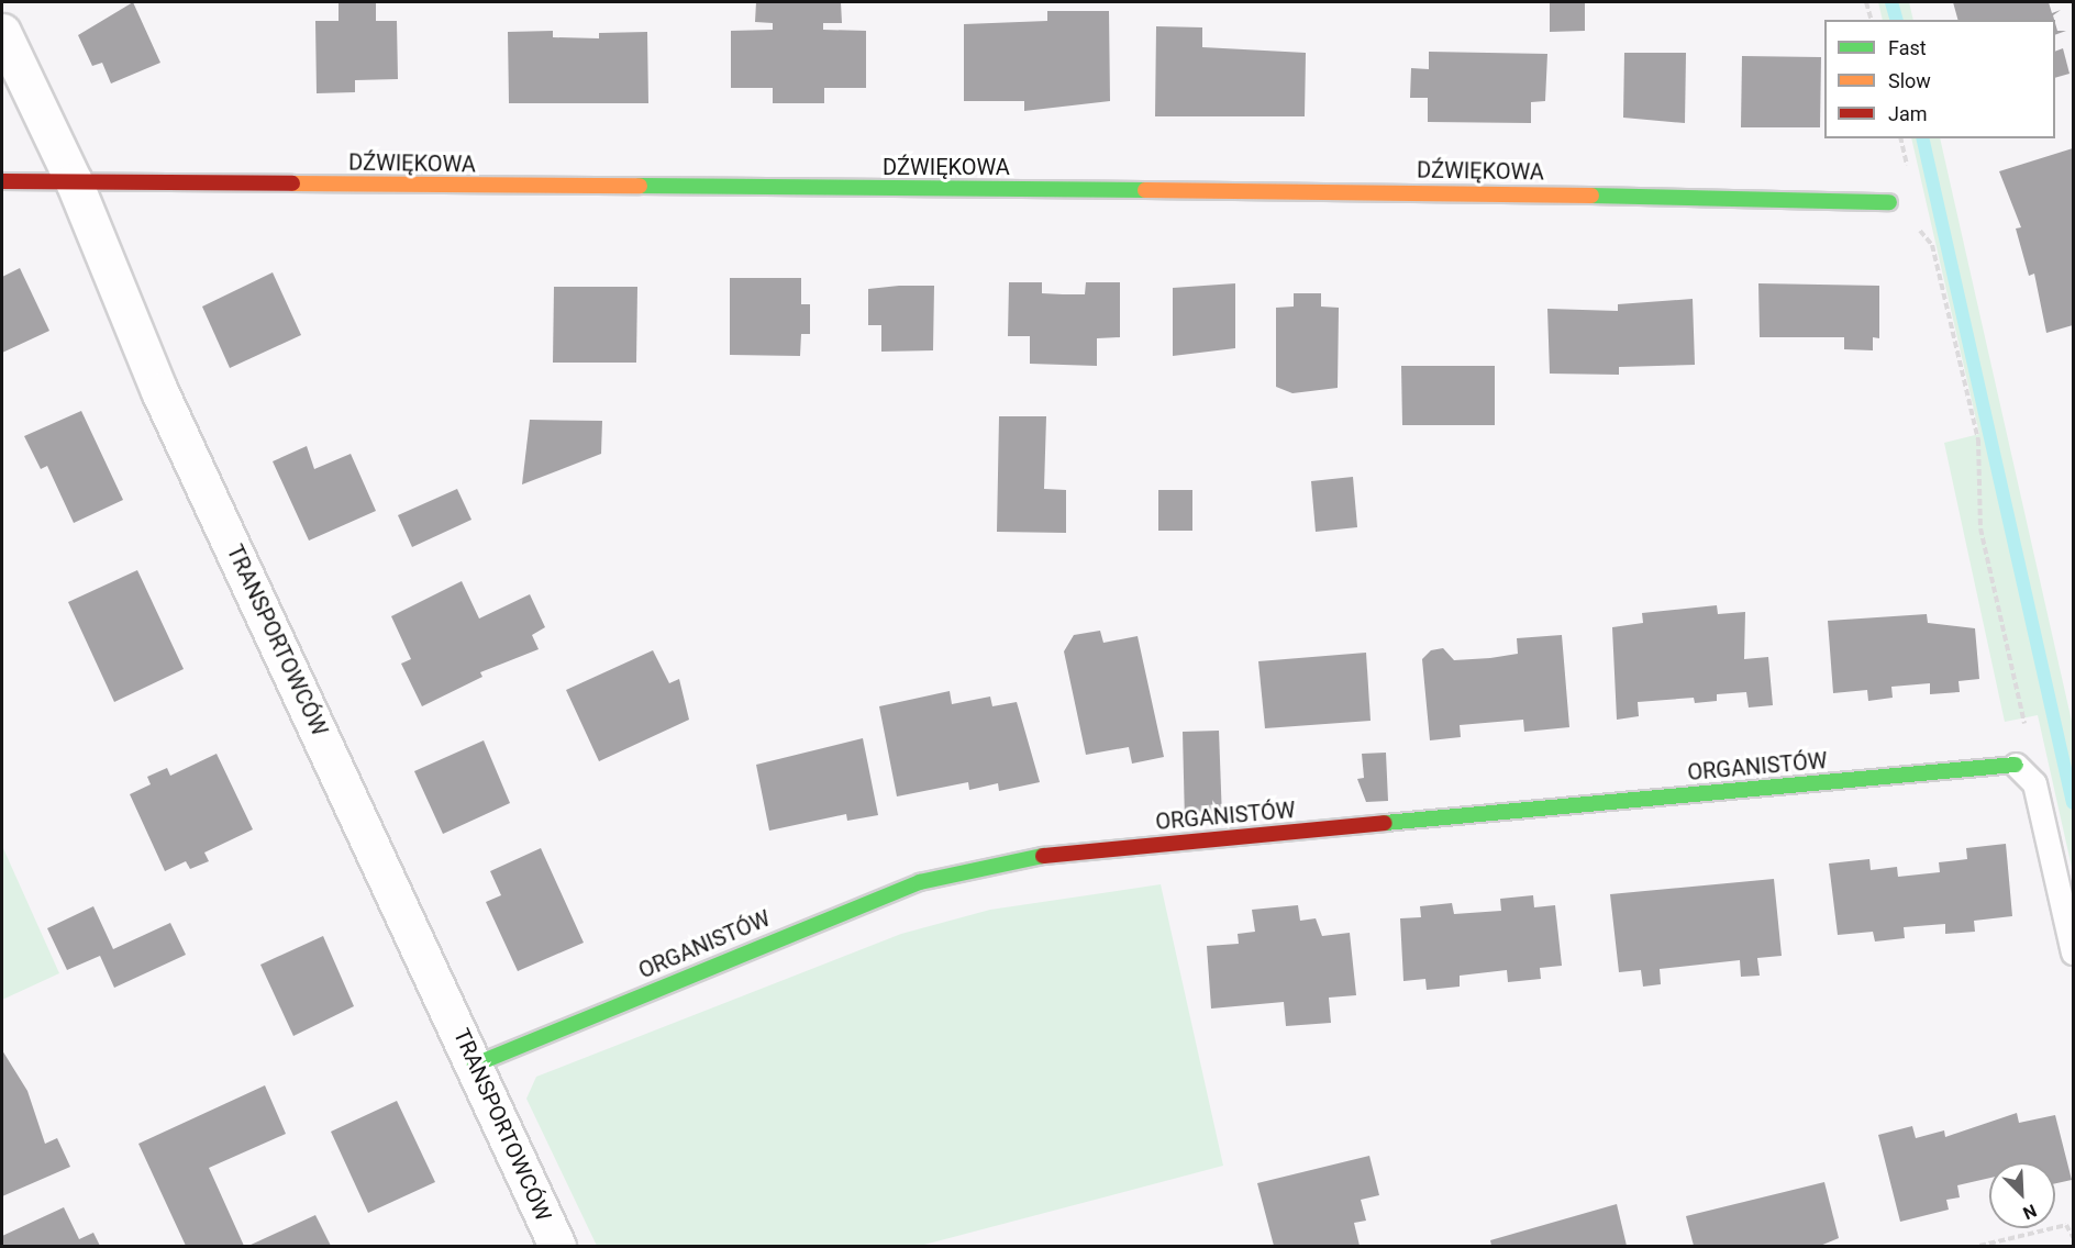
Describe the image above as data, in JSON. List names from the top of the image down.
{
  "streets": {
    "street": ["DŹWIĘKOWA", "TRANSPORTOWCÓW", "ORGANISTÓW"]
  },
  "crossings": [
    ["DŹWIĘKOWA", "TRANSPORTOWCÓW"],
    ["TRANSPORTOWCÓW", "ORGANISTÓW"]
  ],
  "legend": ["Fast", "Slow", "Jam"],
  "north": "bottom right"
}
